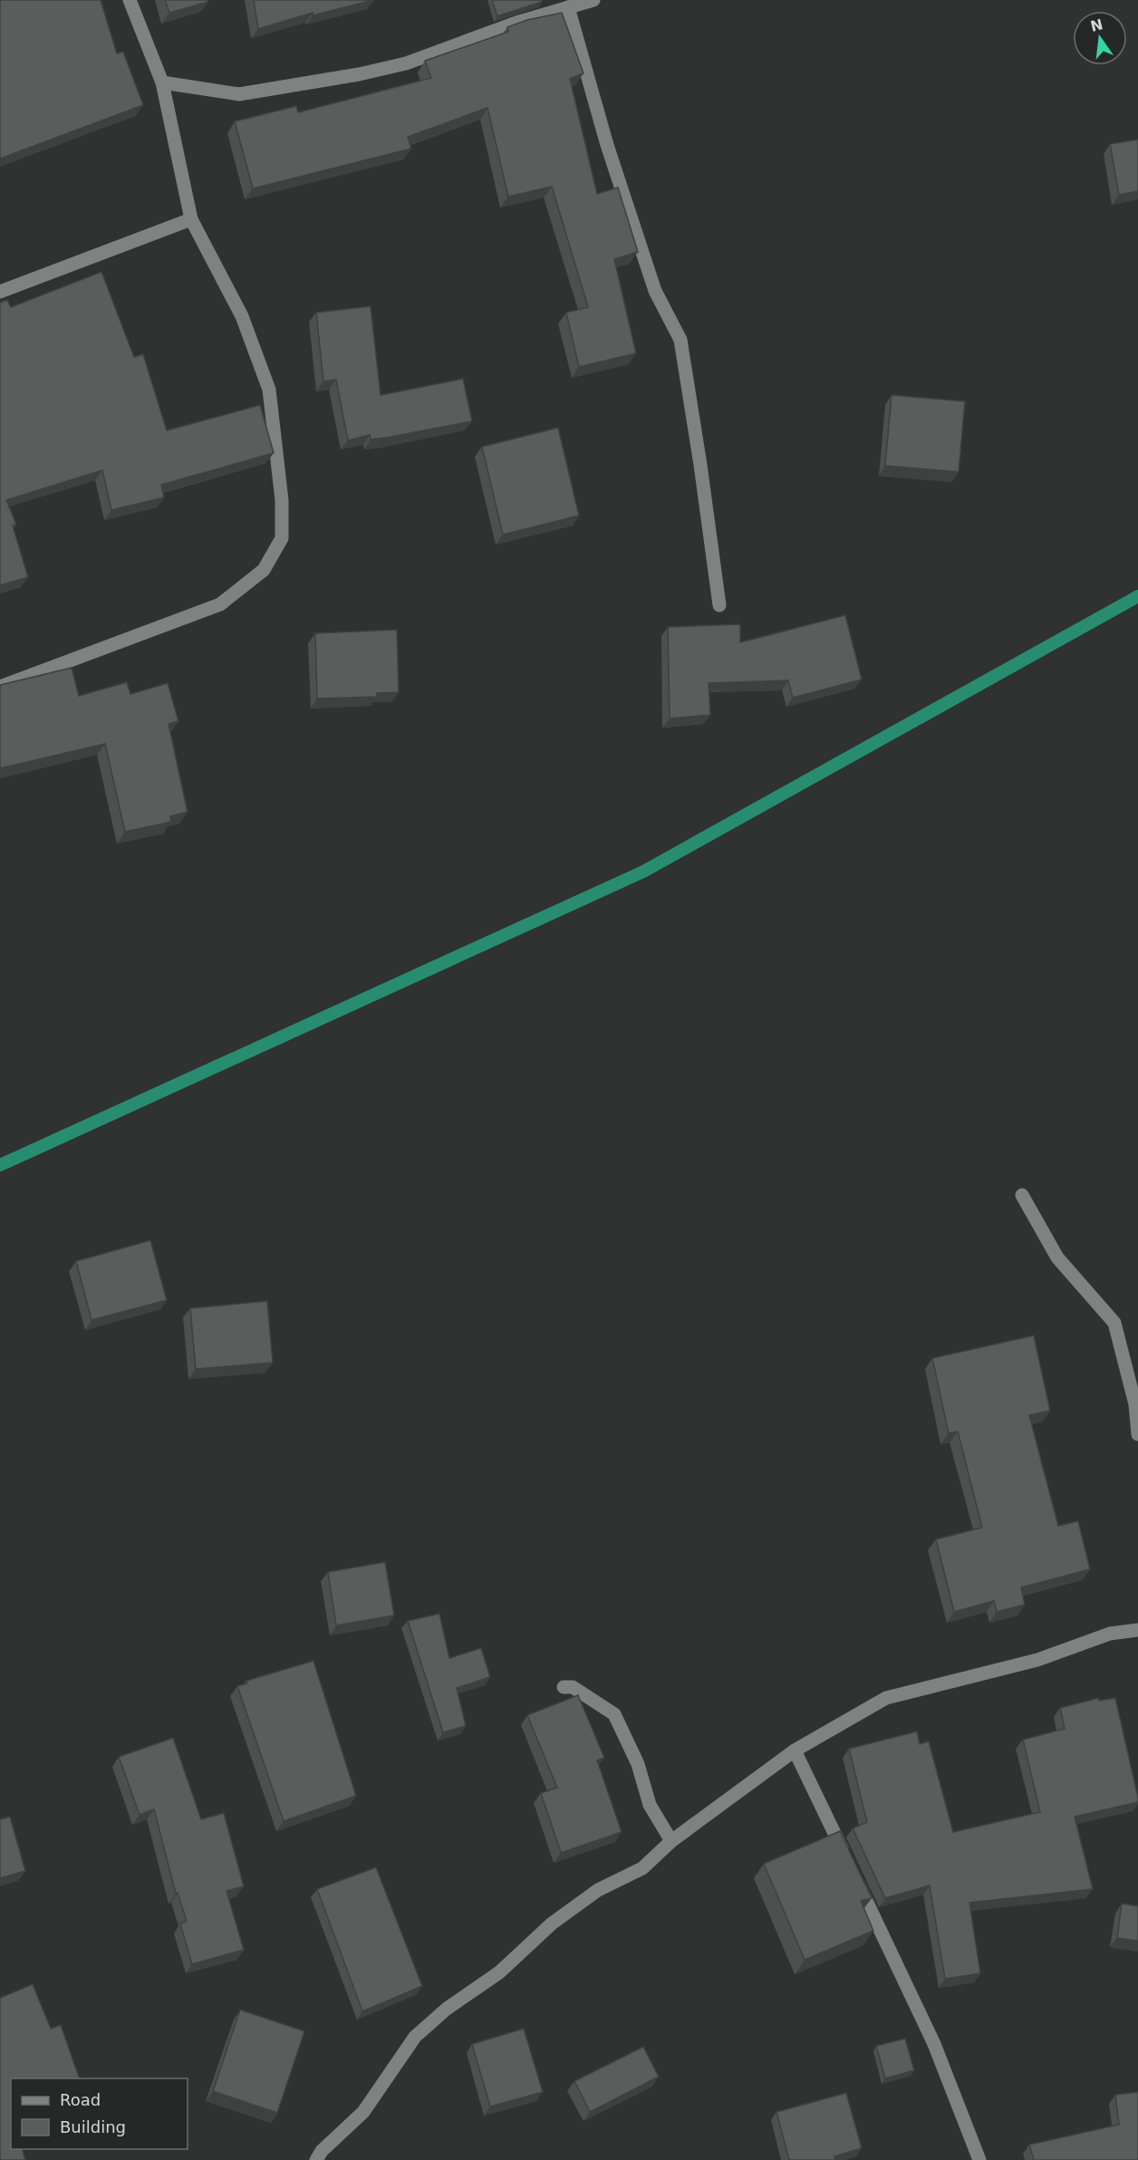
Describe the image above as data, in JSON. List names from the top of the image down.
{
  "legend": ["Road", "Building"],
  "north": "top"
}
